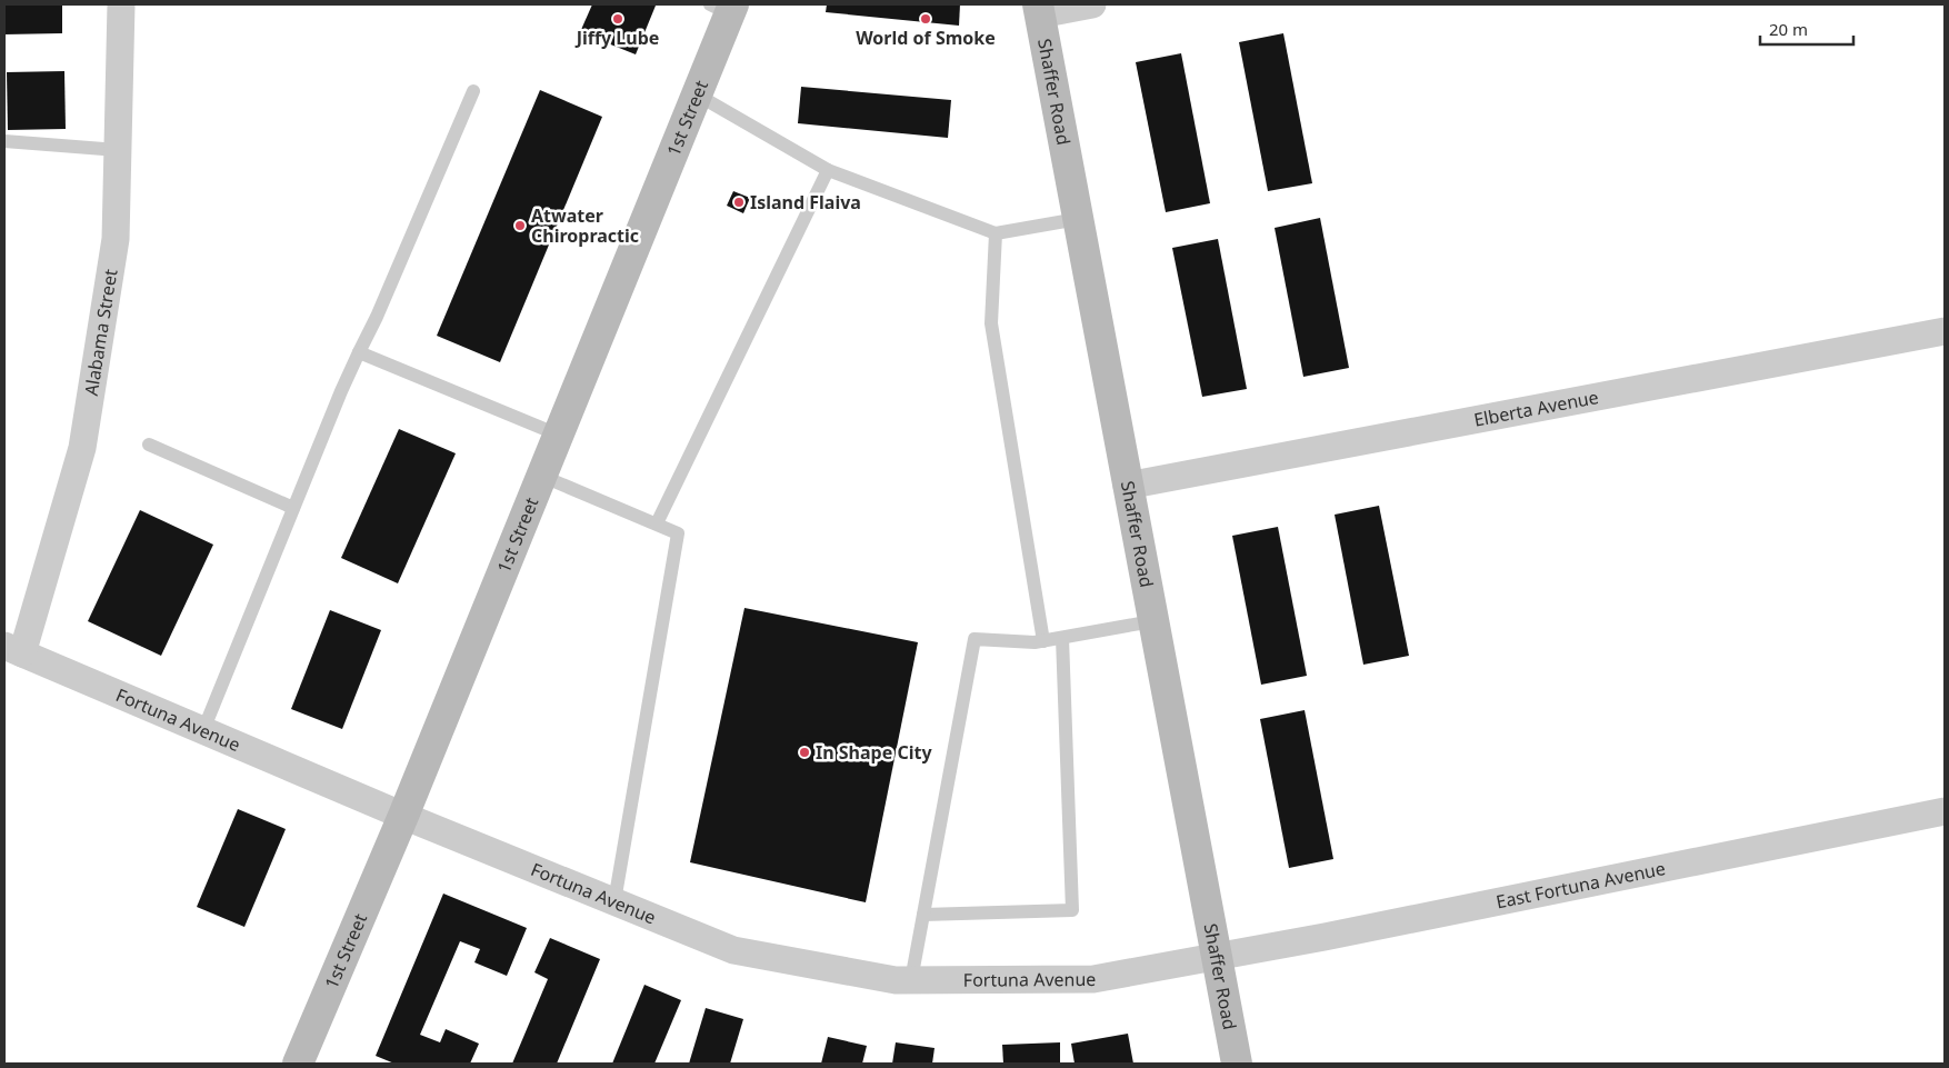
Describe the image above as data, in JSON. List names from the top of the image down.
{
  "streets": {
    "street": [
      "Shaffer Road",
      "1st Street",
      "Alabama Street",
      "Elberta Avenue",
      "Fortuna Avenue",
      "East Fortuna Avenue"
    ]
  },
  "crossings": [
    ["Shaffer Road", "Elberta Avenue"],
    ["Shaffer Road", "Fortuna Avenue"],
    ["Shaffer Road", "East Fortuna Avenue"],
    ["1st Street", "Fortuna Avenue"],
    ["Alabama Street", "Fortuna Avenue"],
    ["Fortuna Avenue", "East Fortuna Avenue"]
  ],
  "places": [
    "Jiffy Lube",
    "World of Smoke",
    "Island Flaiva",
    "Atwater Chiropractic",
    "In Shape City"
  ],
  "scale_bar": "20 m"
}
